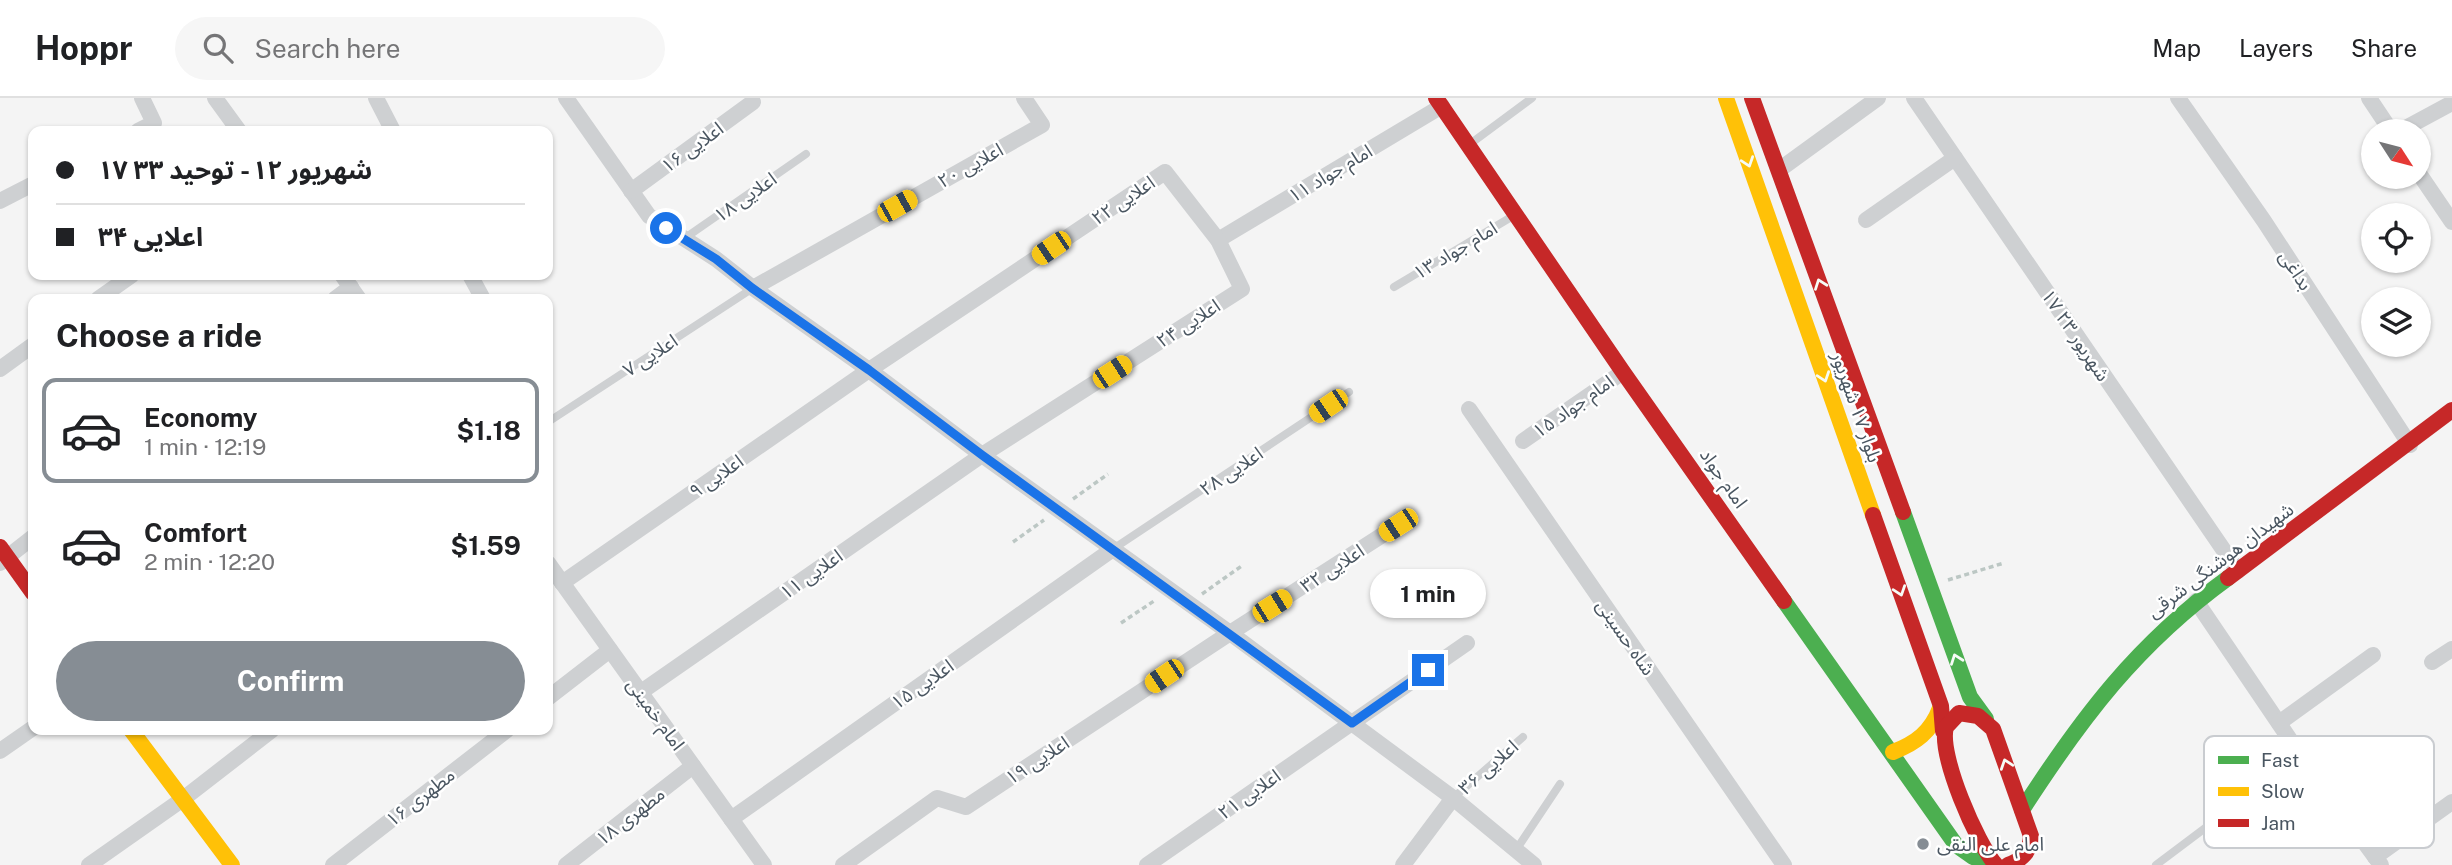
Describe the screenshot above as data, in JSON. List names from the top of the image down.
{
  "streets": {
    "main road": ["بلوار ۱۷ شهریور", "امام جواد", "شهیدان هوشنگی شرقی"],
    "street": [
      "اعلایی ۱۶",
      "اعلایی ۲۰",
      "امام جواد ۱۱",
      "اعلایی ۲۲",
      "بداغی",
      "اعلایی ۲۴",
      "۱۷ شهریور ۲۳",
      "امام جواد ۱۵",
      "اعلایی ۹",
      "اعلایی ۳۲",
      "اعلایی ۱۱",
      "شاه حسینی",
      "اعلایی ۱۵",
      "امام خمینی",
      "اعلایی ۱۹",
      "اعلایی ۲۱",
      "مطهری ۱۶",
      "مطهری ۱۸"
    ],
    "lane": [
      "اعلایی ۱۸",
      "امام جواد ۱۳",
      "اعلایی ۷",
      "اعلایی ۲۸",
      "اعلایی ۳۶"
    ]
  },
  "crossings": [
    ["اعلایی ۲۰", "اعلایی ۷"],
    ["امام جواد ۱۱", "اعلایی ۲۲"],
    ["امام جواد ۱۱", "اعلایی ۲۴"],
    ["امام جواد ۱۱", "امام جواد"],
    ["اعلایی ۲۲", "اعلایی ۲۴"],
    ["اعلایی ۲۲", "اعلایی ۹"],
    ["امام جواد ۱۳", "امام جواد"],
    ["بداغی", "شهیدان هوشنگی شرقی"],
    ["اعلایی ۲۴", "اعلایی ۱۱"],
    ["۱۷ شهریور ۲۳", "شهیدان هوشنگی شرقی"],
    ["امام جواد ۱۵", "امام جواد"],
    ["بلوار ۱۷ شهریور", "امام جواد"],
    ["بلوار ۱۷ شهریور", "شهیدان هوشنگی شرقی"],
    ["اعلایی ۲۸", "اعلایی ۱۵"],
    ["اعلایی ۹", "امام خمینی"],
    ["اعلایی ۳۲", "اعلایی ۱۹"],
    ["اعلایی ۱۱", "امام خمینی"],
    ["اعلایی ۱۵", "امام خمینی"],
    ["امام خمینی", "مطهری ۱۸"]
  ],
  "places": ["امام علی النقی"],
  "legend": ["Fast", "Slow", "Jam"],
  "north": "bottom right",
  "page": {
    "header": "Hoppr",
    "search": "Search here",
    "nav": ["Map", "Layers", "Share"],
    "banner": ["۱۷ شهریور ۱۲ - توحید ۳۳", "اعلایی ۳۴"],
    "heading": "Choose a ride",
    "list": [
      {
        "name": "Economy",
        "note": "1 min · 12:19",
        "value": "$1.18"
      },
      {
        "name": "Comfort",
        "note": "2 min · 12:20",
        "value": "$1.59"
      }
    ],
    "bubble": "1 min",
    "buttons": "Confirm"
  }
}
